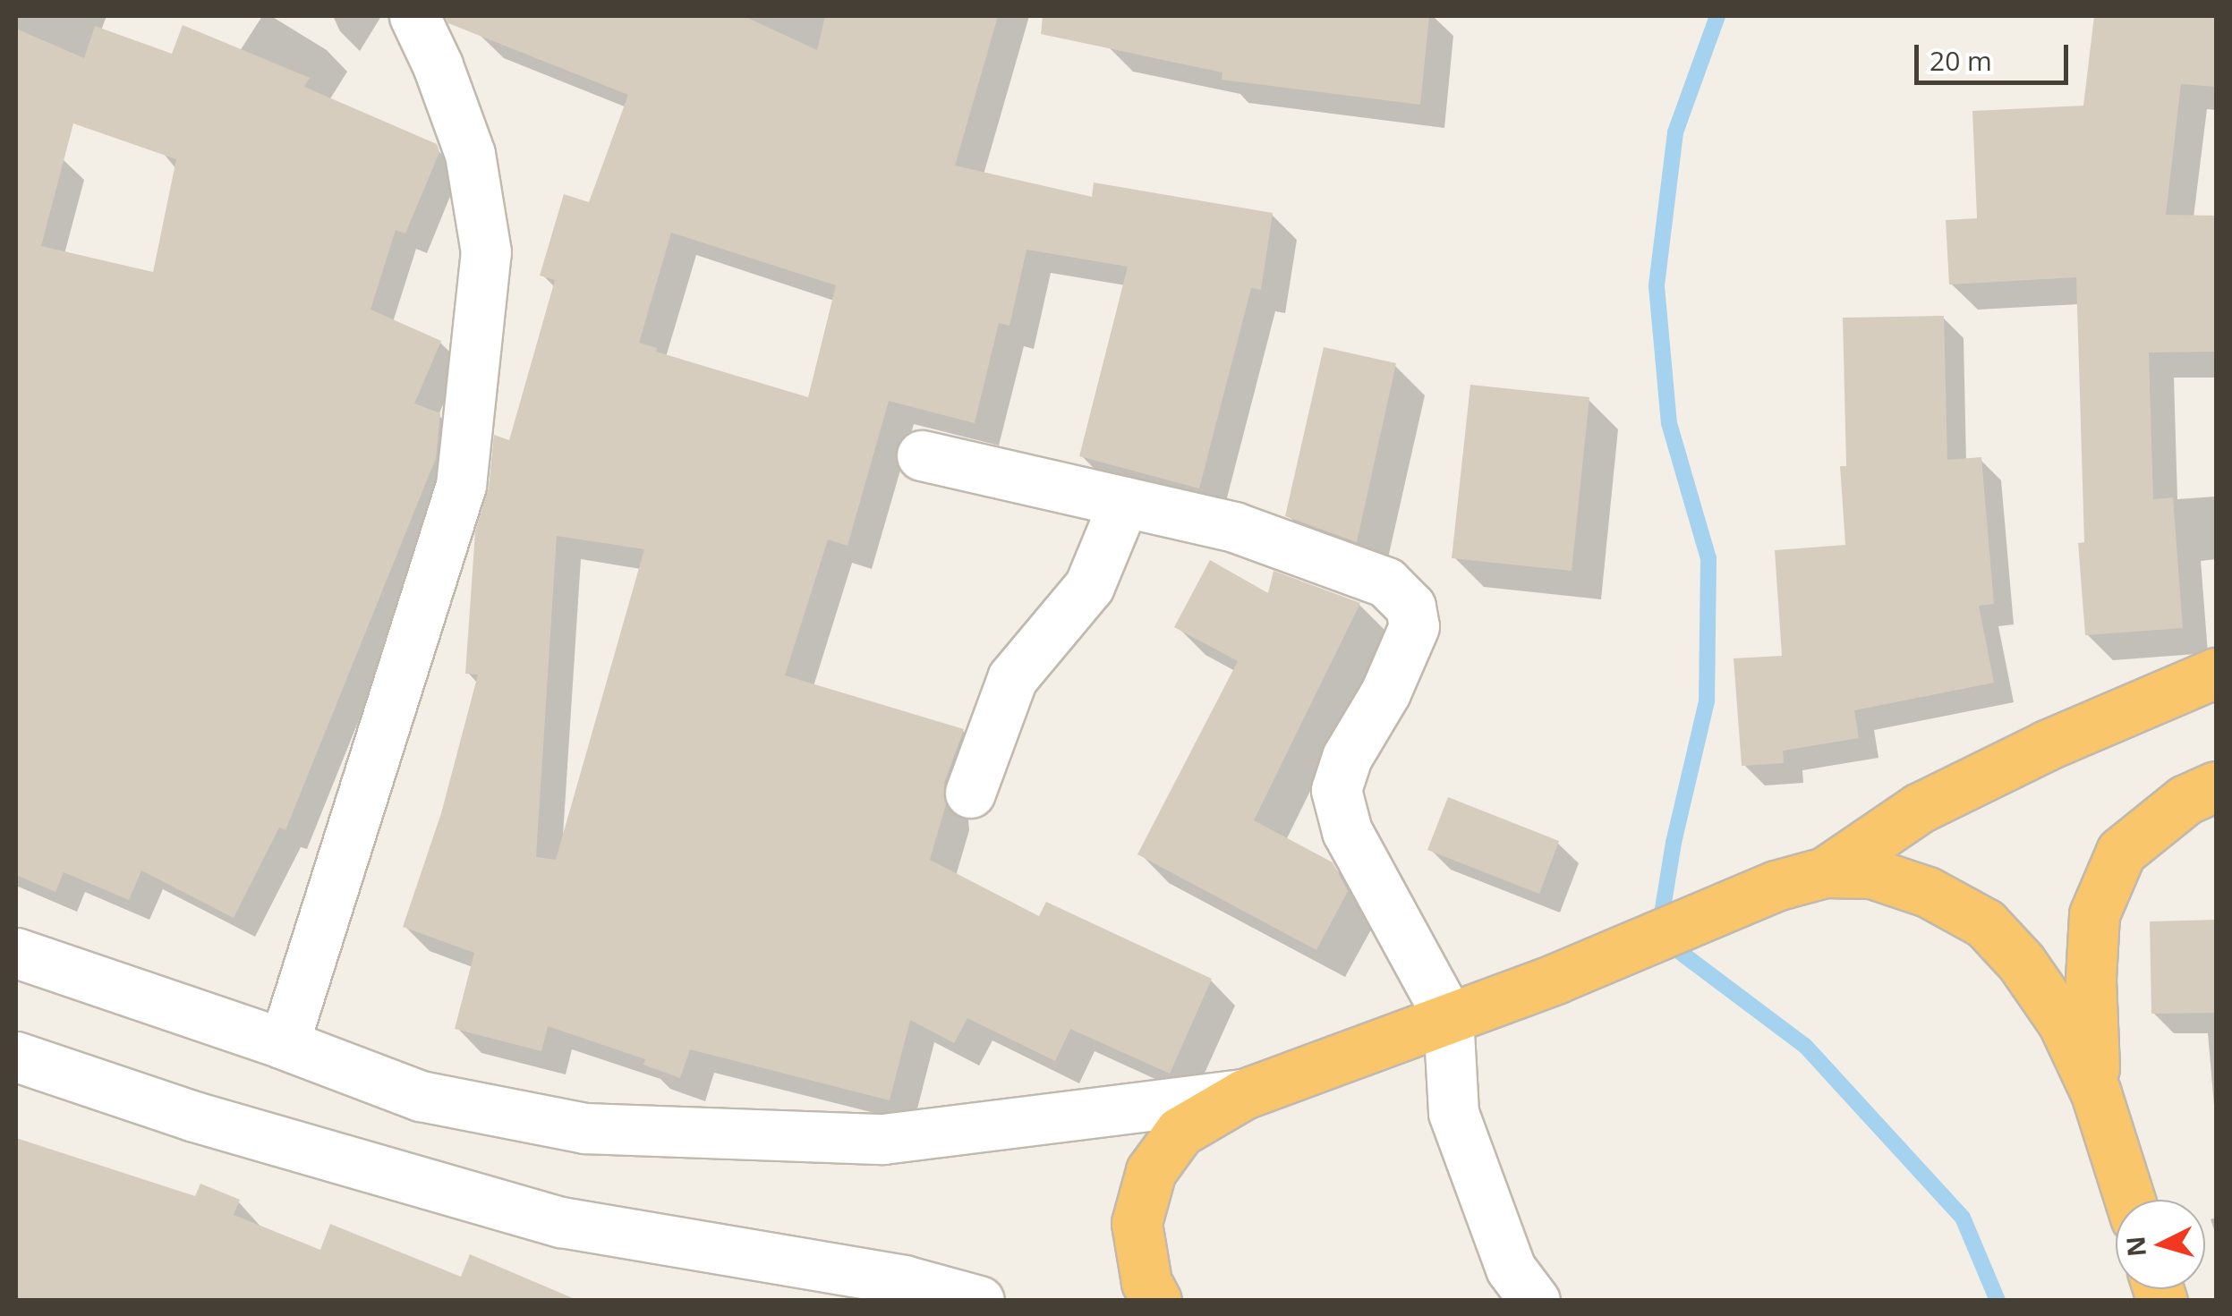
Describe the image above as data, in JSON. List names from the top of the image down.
{
  "scale_bar": "20 m",
  "north": "left"
}
